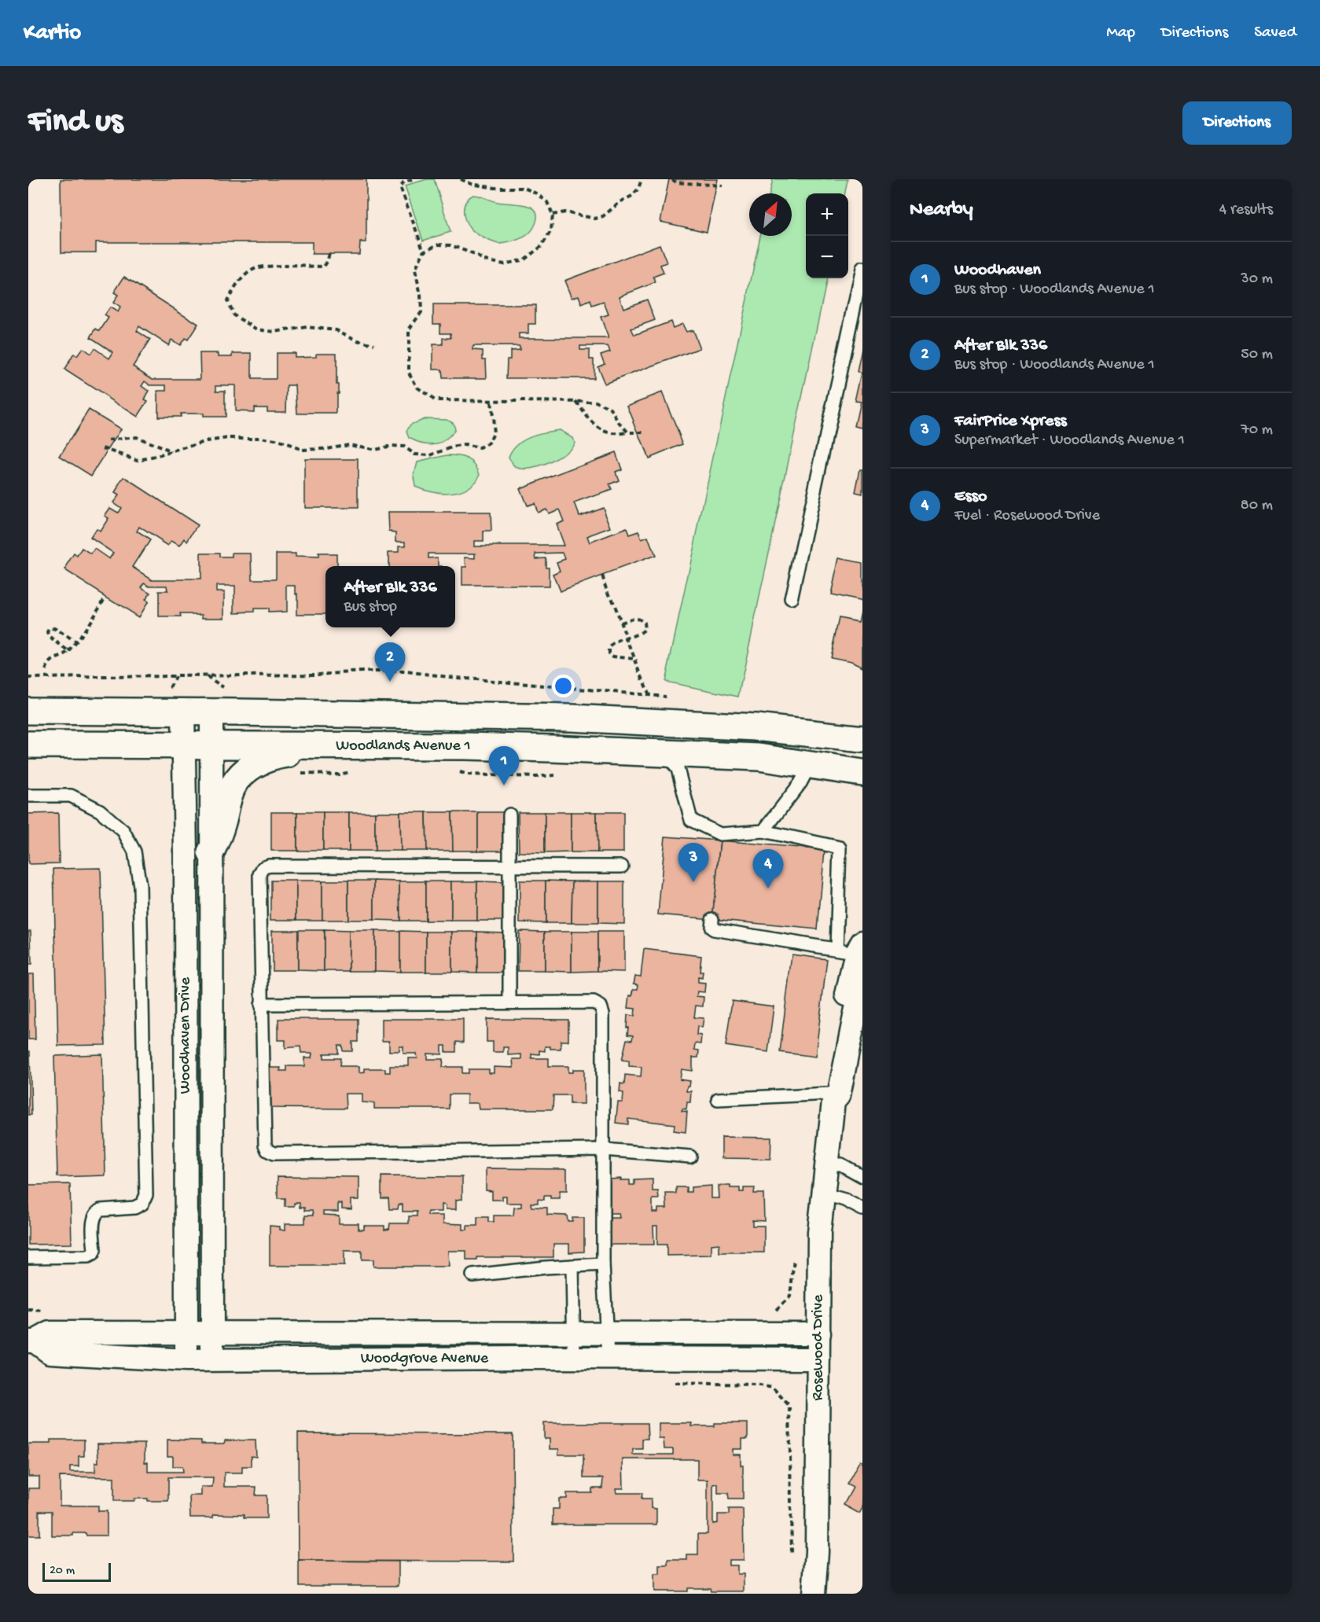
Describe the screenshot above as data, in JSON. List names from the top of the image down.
{
  "streets": {
    "main road": ["Woodlands Avenue 1"],
    "street": ["Woodhaven Drive", "Rosewood Drive", "Woodgrove Avenue"]
  },
  "crossings": [
    ["Woodlands Avenue 1", "Woodhaven Drive"],
    ["Woodhaven Drive", "Woodgrove Avenue"],
    ["Rosewood Drive", "Woodgrove Avenue"]
  ],
  "scale_bar": "20 m",
  "north": "top right",
  "page": {
    "header": "Kartio",
    "nav": ["Map", "Directions", "Saved"],
    "buttons": "Directions",
    "title": "Find us",
    "heading": ["Nearby", "4 results"],
    "map_buttons": ["+", "−"],
    "list": [
      {
        "mark": "1",
        "name": "Woodhaven",
        "note": "Bus stop · Woodlands Avenue 1",
        "value": "30 m"
      },
      {
        "mark": "2",
        "name": "After Blk 336",
        "note": "Bus stop · Woodlands Avenue 1",
        "value": "50 m"
      },
      {
        "mark": "3",
        "name": "FairPrice Xpress",
        "note": "Supermarket · Woodlands Avenue 1",
        "value": "70 m"
      },
      {
        "mark": "4",
        "name": "Esso",
        "note": "Fuel · Rosewood Drive",
        "value": "80 m"
      }
    ],
    "popup": ["After Blk 336", "Bus stop"],
    "pins": [
      "2",
      "1",
      "3",
      "4"
    ],
    "scale": "20 m"
  }
}
